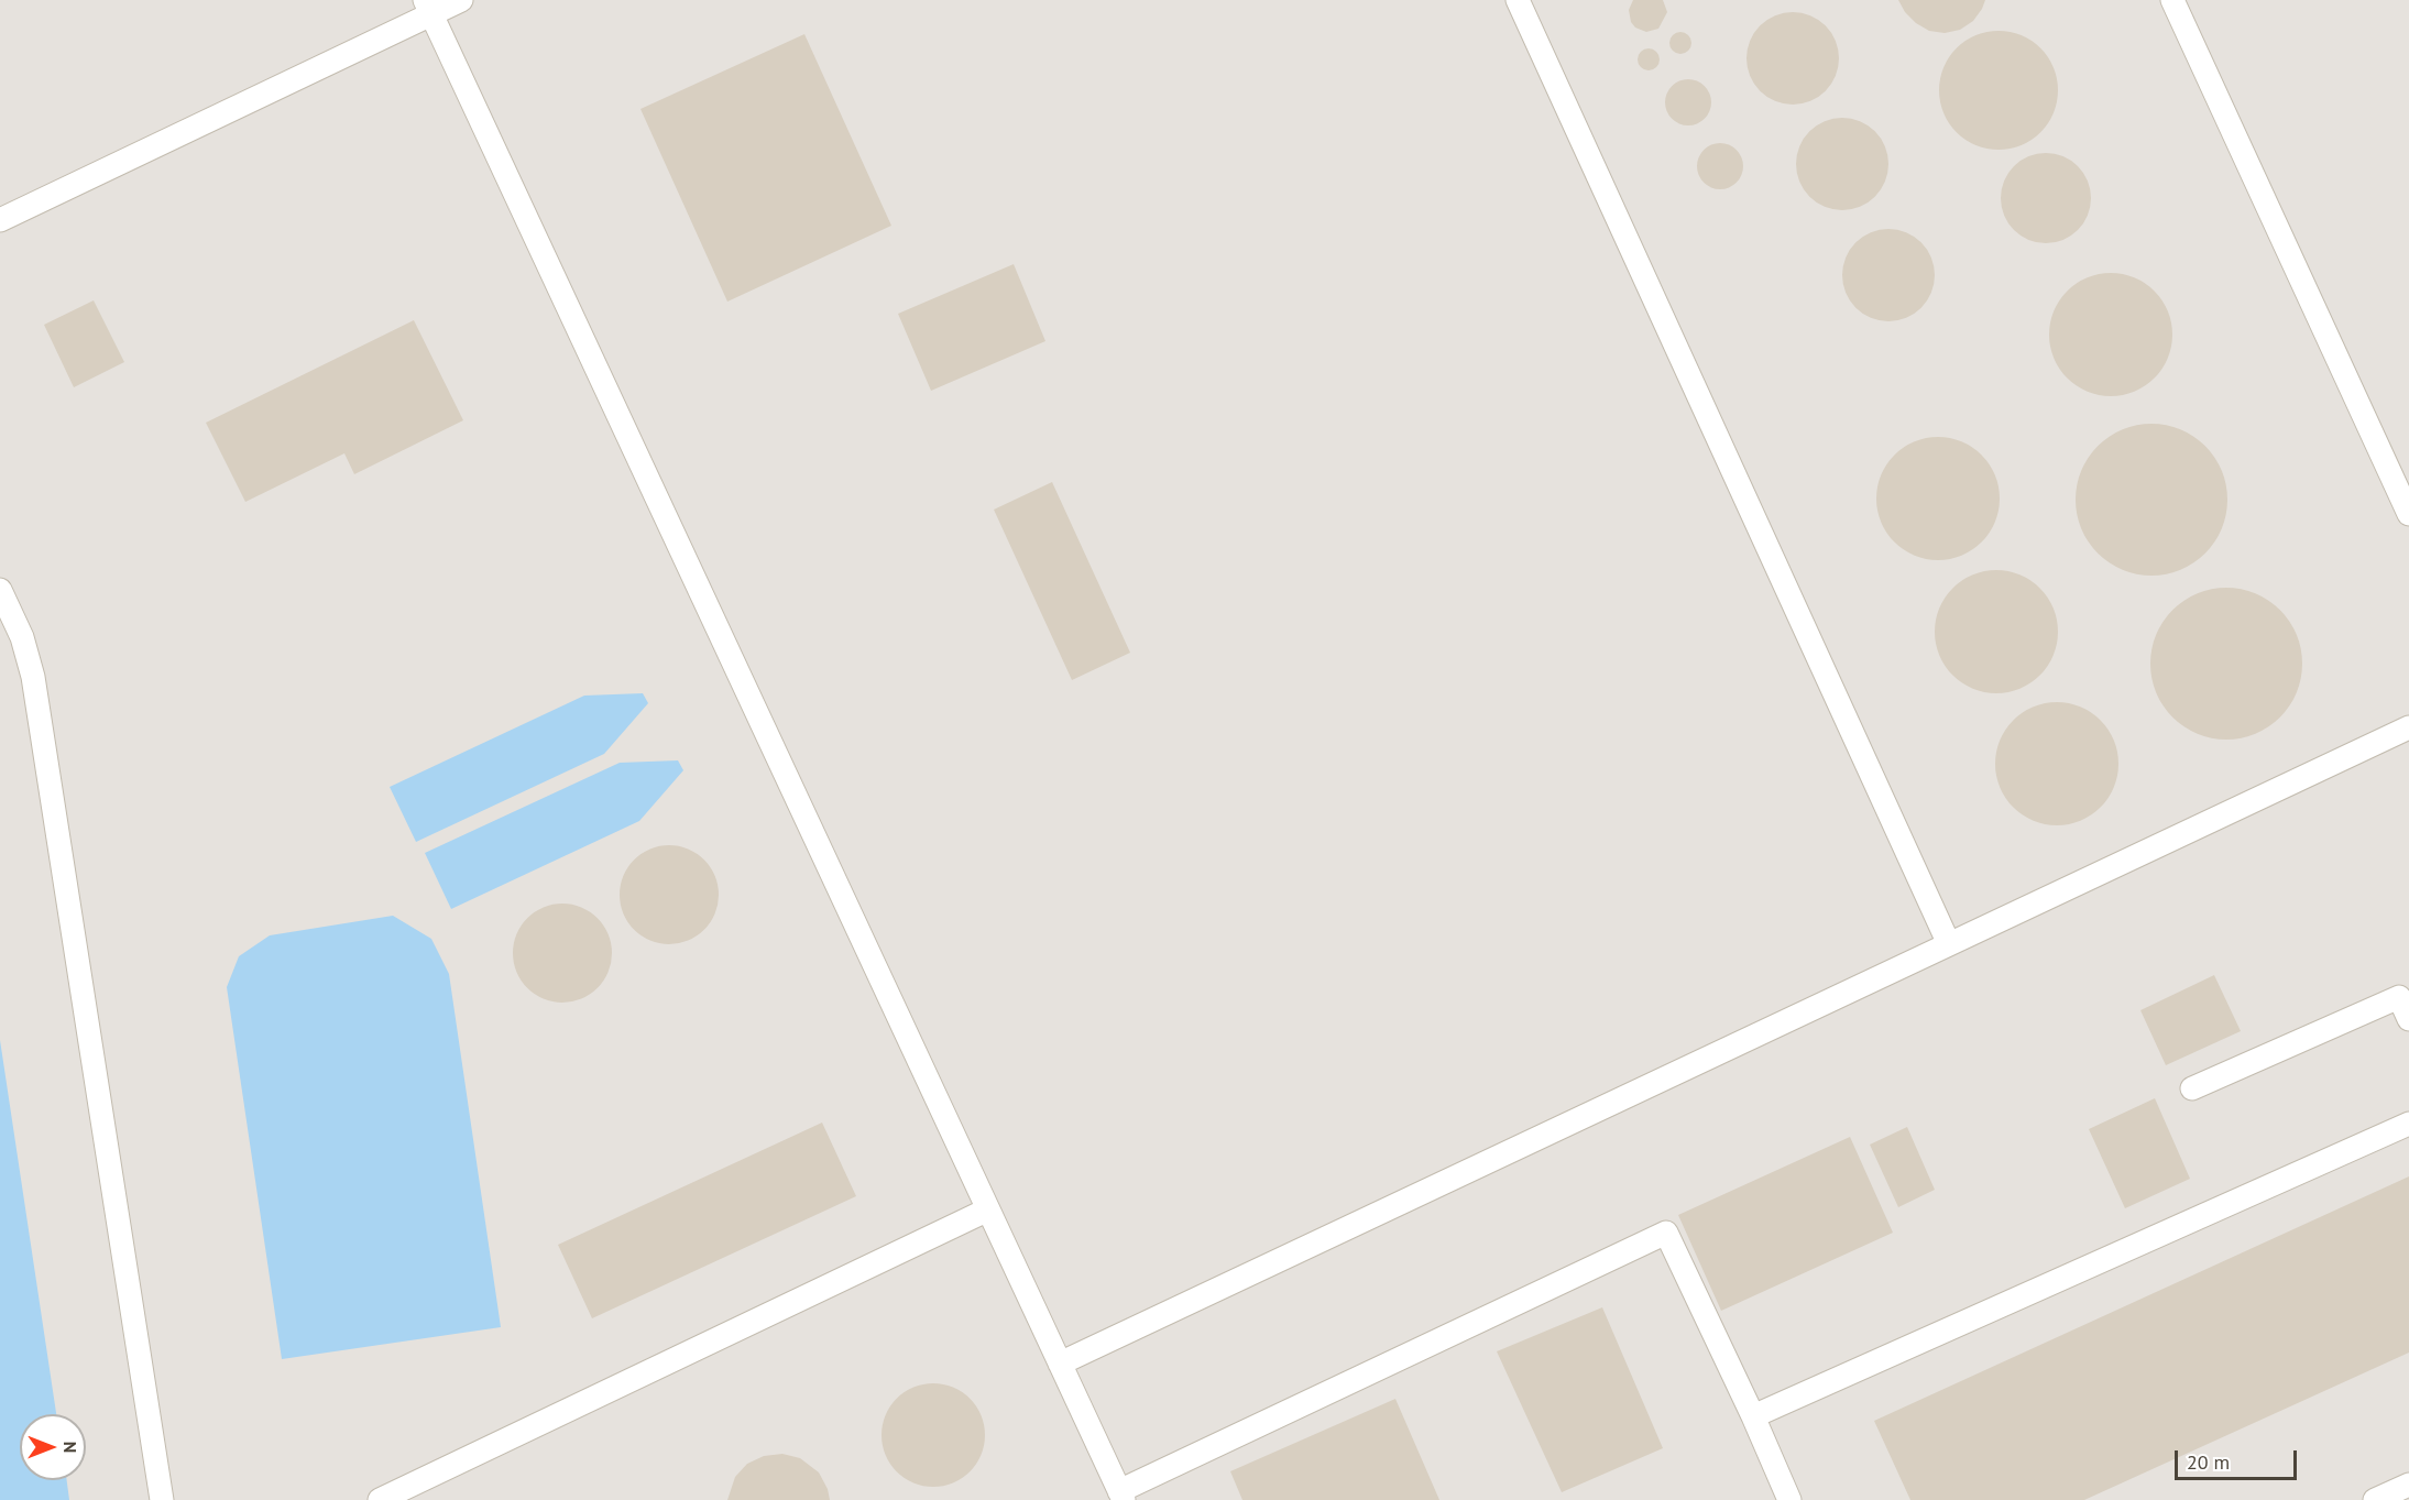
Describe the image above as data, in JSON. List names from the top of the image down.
{
  "scale_bar": "20 m",
  "north": "right"
}
